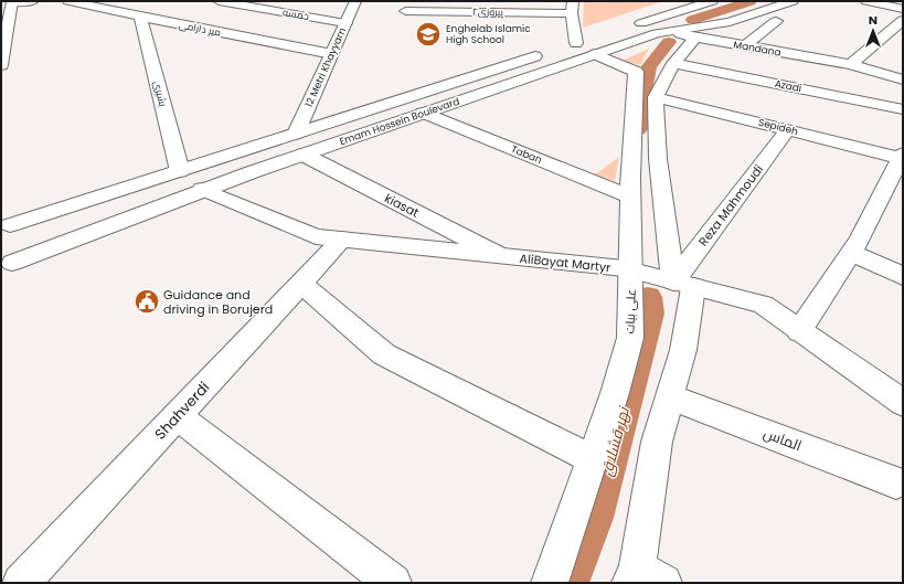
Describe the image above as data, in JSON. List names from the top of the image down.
{
  "streets": {
    "street": [
      "پیروزی۲",
      "خمسه",
      "میر دارامی",
      "Mandana",
      "12 Metri Khayyam",
      "Azadi",
      "بشیری",
      "Emam Hossein Boulevard",
      "Sepideh",
      "Taban",
      "kiasat",
      "Reza Mahmoudi",
      "AliBayat Martyr",
      "علی بیات",
      "Shahverdi",
      "الماس"
    ]
  },
  "crossings": [
    ["خمسه", "12 Metri Khayyam"],
    ["میر دارامی", "12 Metri Khayyam"],
    ["میر دارامی", "بشیری"],
    ["Mandana", "Emam Hossein Boulevard"],
    ["12 Metri Khayyam", "Emam Hossein Boulevard"],
    ["بشیری", "Emam Hossein Boulevard"],
    ["Emam Hossein Boulevard", "Taban"],
    ["Emam Hossein Boulevard", "kiasat"],
    ["Emam Hossein Boulevard", "AliBayat Martyr"],
    ["Emam Hossein Boulevard", "علی بیات"],
    ["Sepideh", "Reza Mahmoudi"],
    ["Taban", "علی بیات"],
    ["kiasat", "AliBayat Martyr"],
    ["Reza Mahmoudi", "AliBayat Martyr"],
    ["AliBayat Martyr", "علی بیات"],
    ["AliBayat Martyr", "Shahverdi"]
  ],
  "water": ["نهر قشلاق"],
  "places": {
    "school or university": ["Enghelab Islamic High School"],
    "public building": ["Guidance and driving in Borujerd"]
  },
  "north": "top"
}
